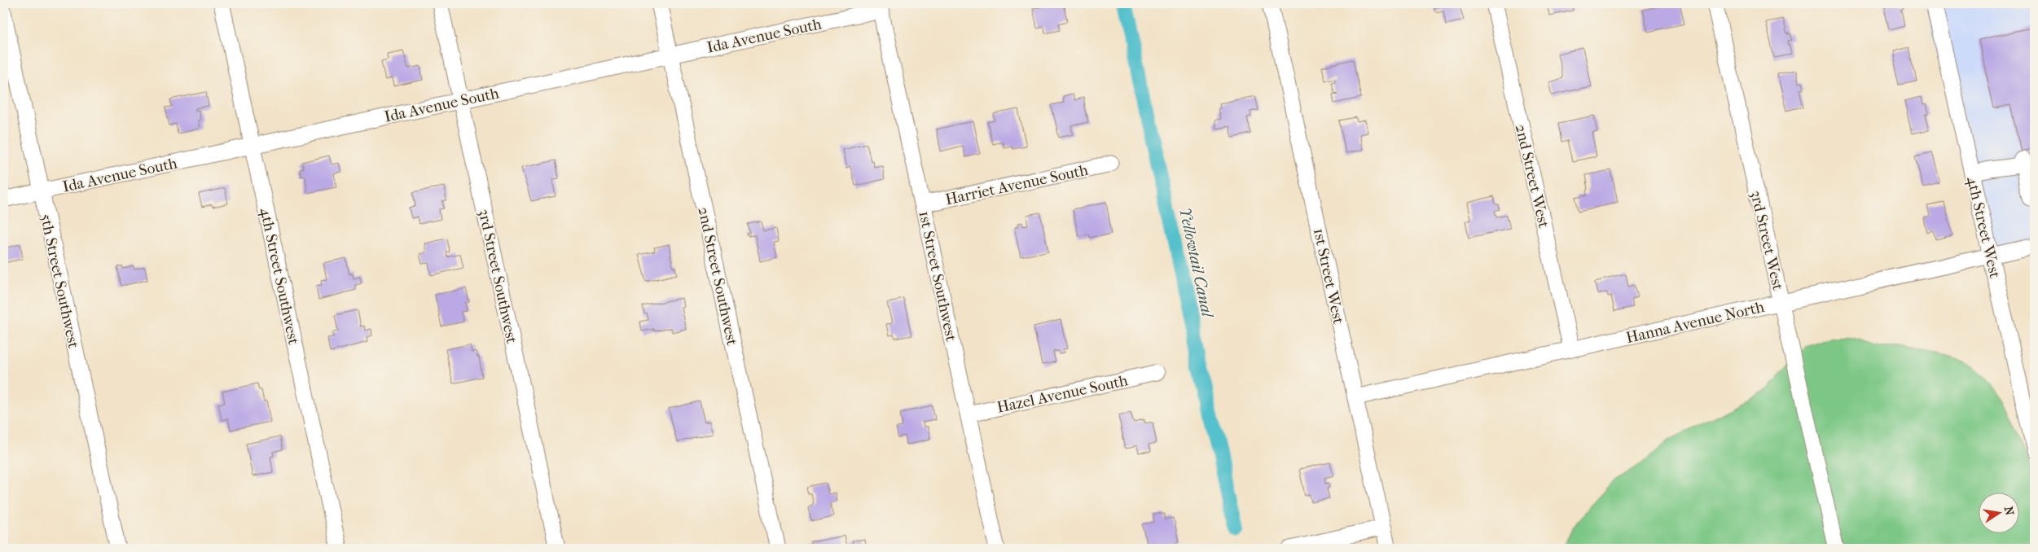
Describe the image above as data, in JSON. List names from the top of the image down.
{
  "streets": {
    "street": [
      "Ida Avenue South",
      "2nd Street West",
      "Harriet Avenue South",
      "4th Street West",
      "3rd Street West",
      "4th Street Southwest",
      "3rd Street Southwest",
      "2nd Street Southwest",
      "1st Street Southwest",
      "1st Street West",
      "5th Street Southwest",
      "Hanna Avenue North",
      "Hazel Avenue South"
    ]
  },
  "crossings": [
    ["Ida Avenue South", "4th Street Southwest"],
    ["Ida Avenue South", "3rd Street Southwest"],
    ["Ida Avenue South", "2nd Street Southwest"],
    ["Ida Avenue South", "1st Street Southwest"],
    ["Ida Avenue South", "5th Street Southwest"],
    ["2nd Street West", "Hanna Avenue North"],
    ["Harriet Avenue South", "1st Street Southwest"],
    ["4th Street West", "Hanna Avenue North"],
    ["3rd Street West", "Hanna Avenue North"],
    ["1st Street Southwest", "Hazel Avenue South"],
    ["1st Street West", "Hanna Avenue North"]
  ],
  "water": ["Yellowtail Canal"],
  "north": "right"
}
